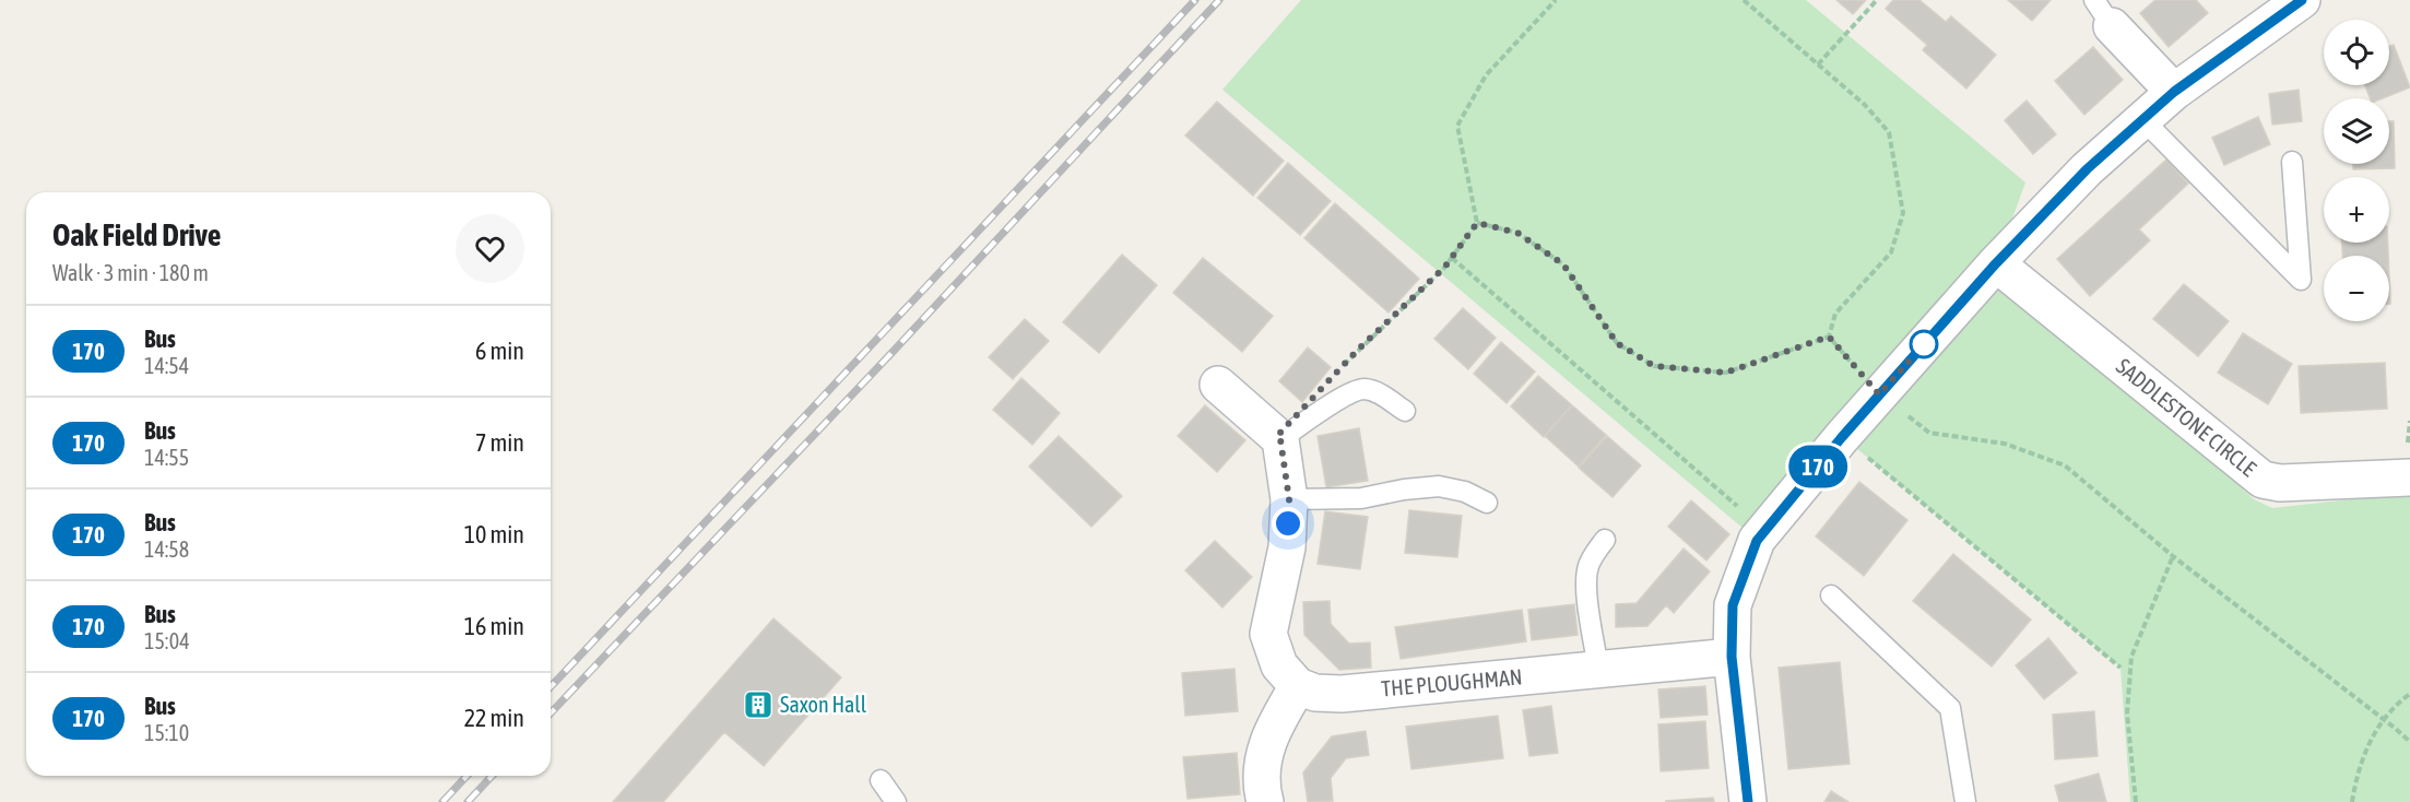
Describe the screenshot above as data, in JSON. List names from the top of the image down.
{
  "streets": {
    "street": ["SADDLESTONE CIRCLE", "THE PLOUGHMAN"]
  },
  "places": {
    "building": ["Saxon Hall"]
  },
  "lines": ["bus line 170"],
  "page": {
    "on_map": "170",
    "map_buttons": ["+", "−"],
    "heading": ["Oak Field Drive", "Walk · 3 min · 180 m"],
    "list": [
      {
        "mark": "170",
        "name": "Bus",
        "note": "14:54",
        "value": "6 min"
      },
      {
        "mark": "170",
        "name": "Bus",
        "note": "14:55",
        "value": "7 min"
      },
      {
        "mark": "170",
        "name": "Bus",
        "note": "14:58",
        "value": "10 min"
      },
      {
        "mark": "170",
        "name": "Bus",
        "note": "15:04",
        "value": "16 min"
      },
      {
        "mark": "170",
        "name": "Bus",
        "note": "15:10",
        "value": "22 min"
      }
    ]
  }
}
